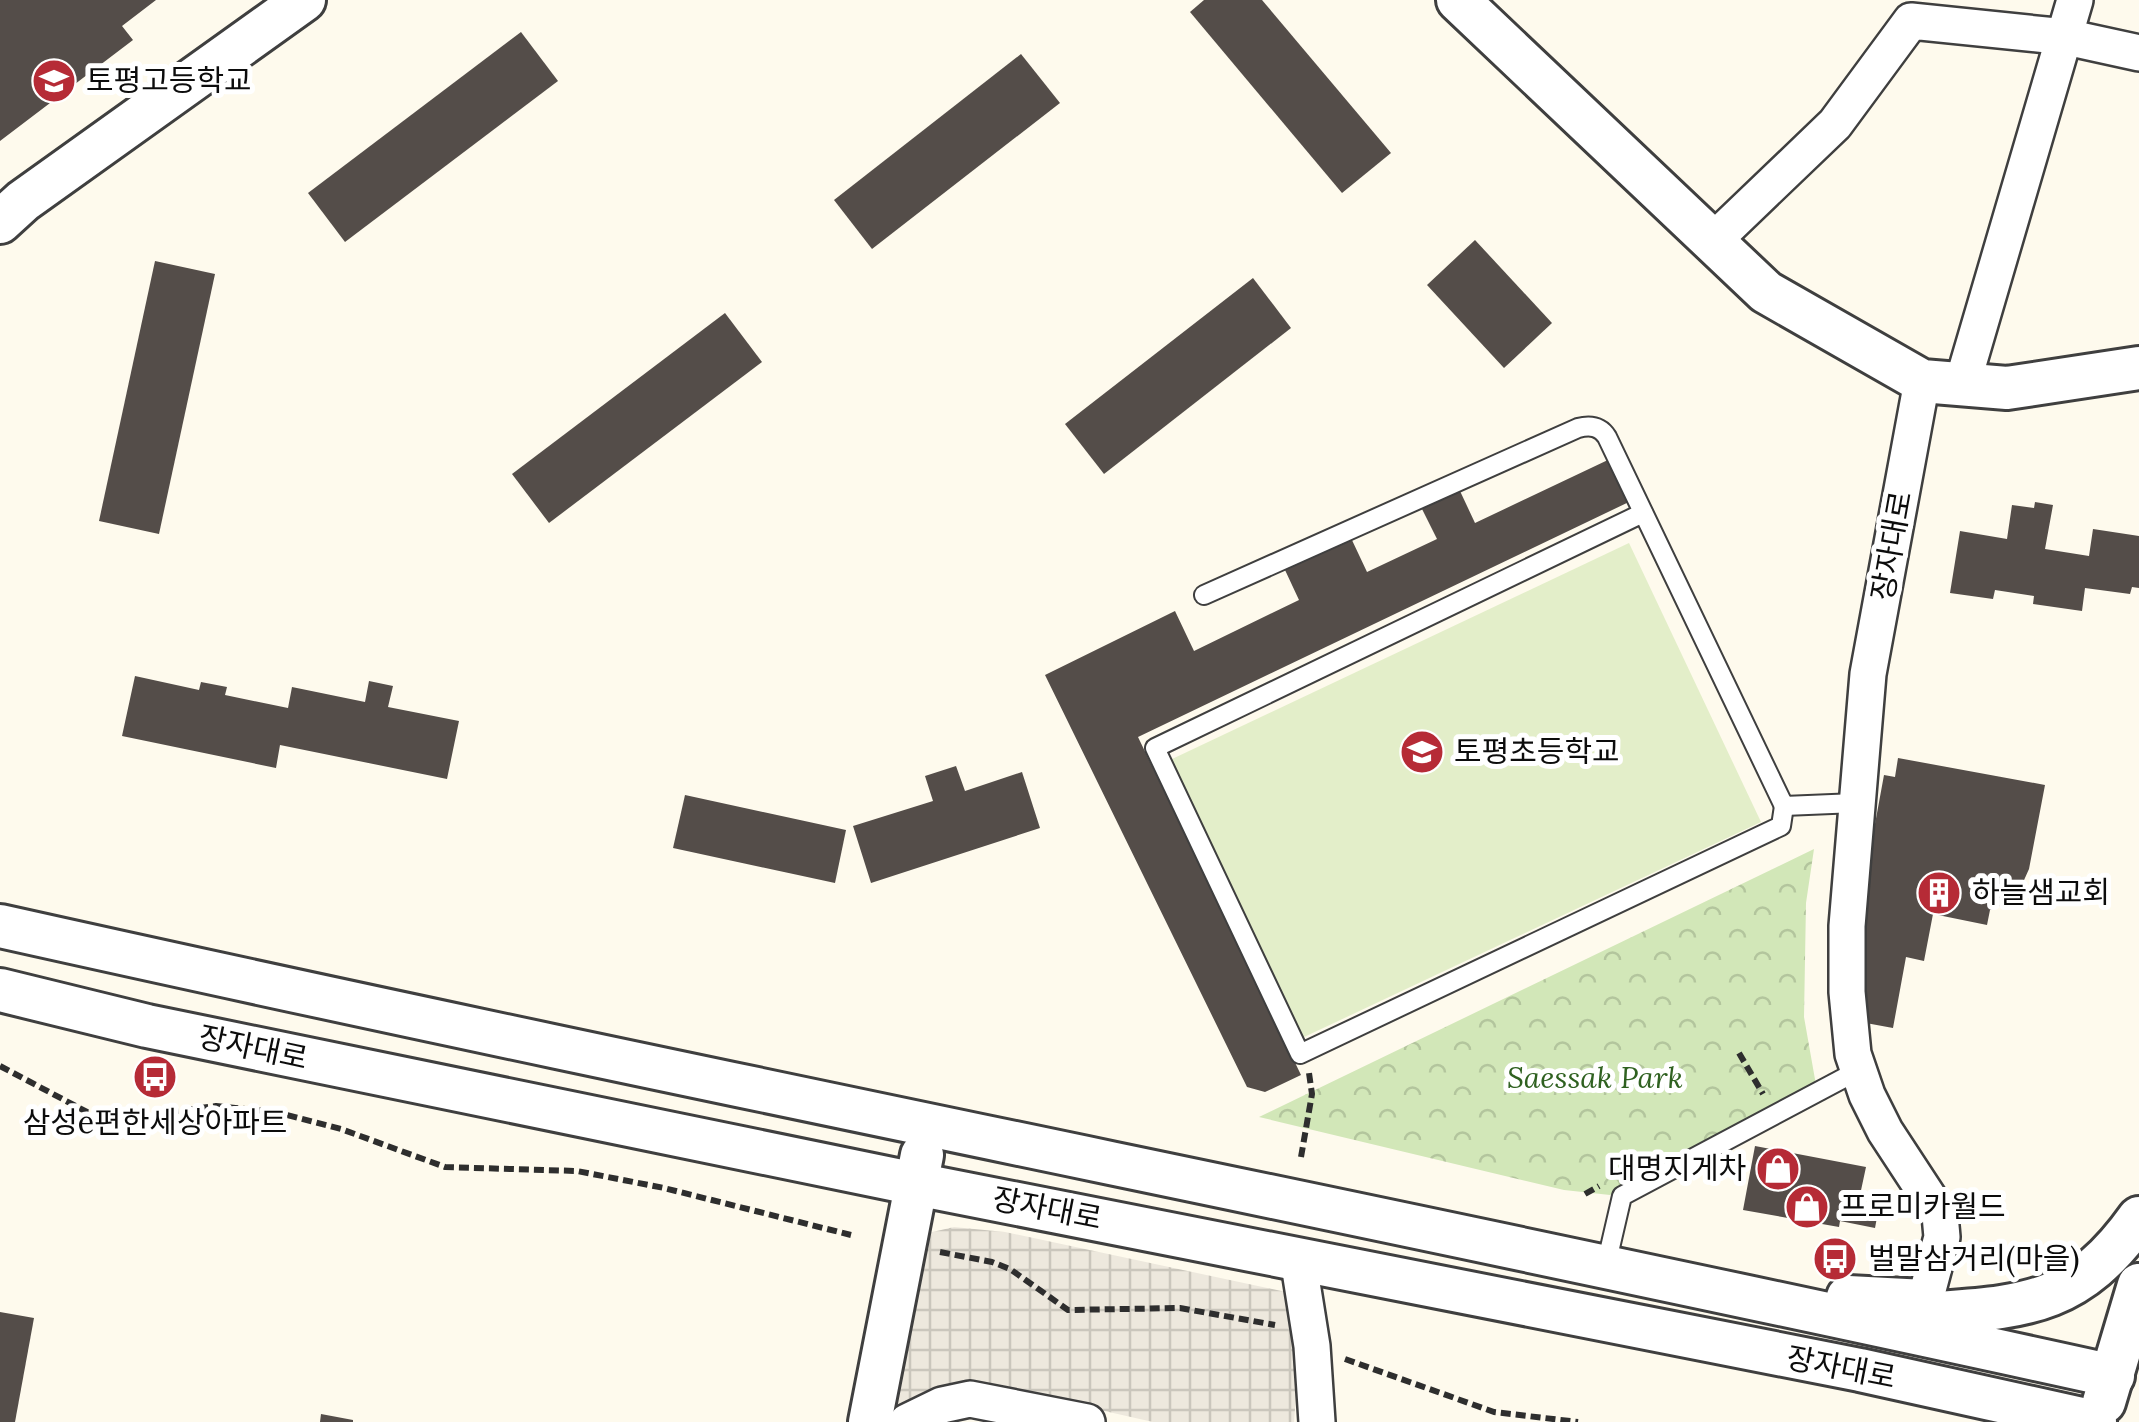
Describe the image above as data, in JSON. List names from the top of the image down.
{
  "streets": {
    "street": ["장자대로"]
  },
  "parks": ["Saessak Park"],
  "places": {
    "school or university": ["토평고등학교", "토평초등학교"],
    "building": ["하늘샘교회"],
    "bus stop": ["삼성e편한세상아파트", "벌말삼거리(마을)"],
    "shop": ["대명지게차", "프로미카월드"]
  }
}
